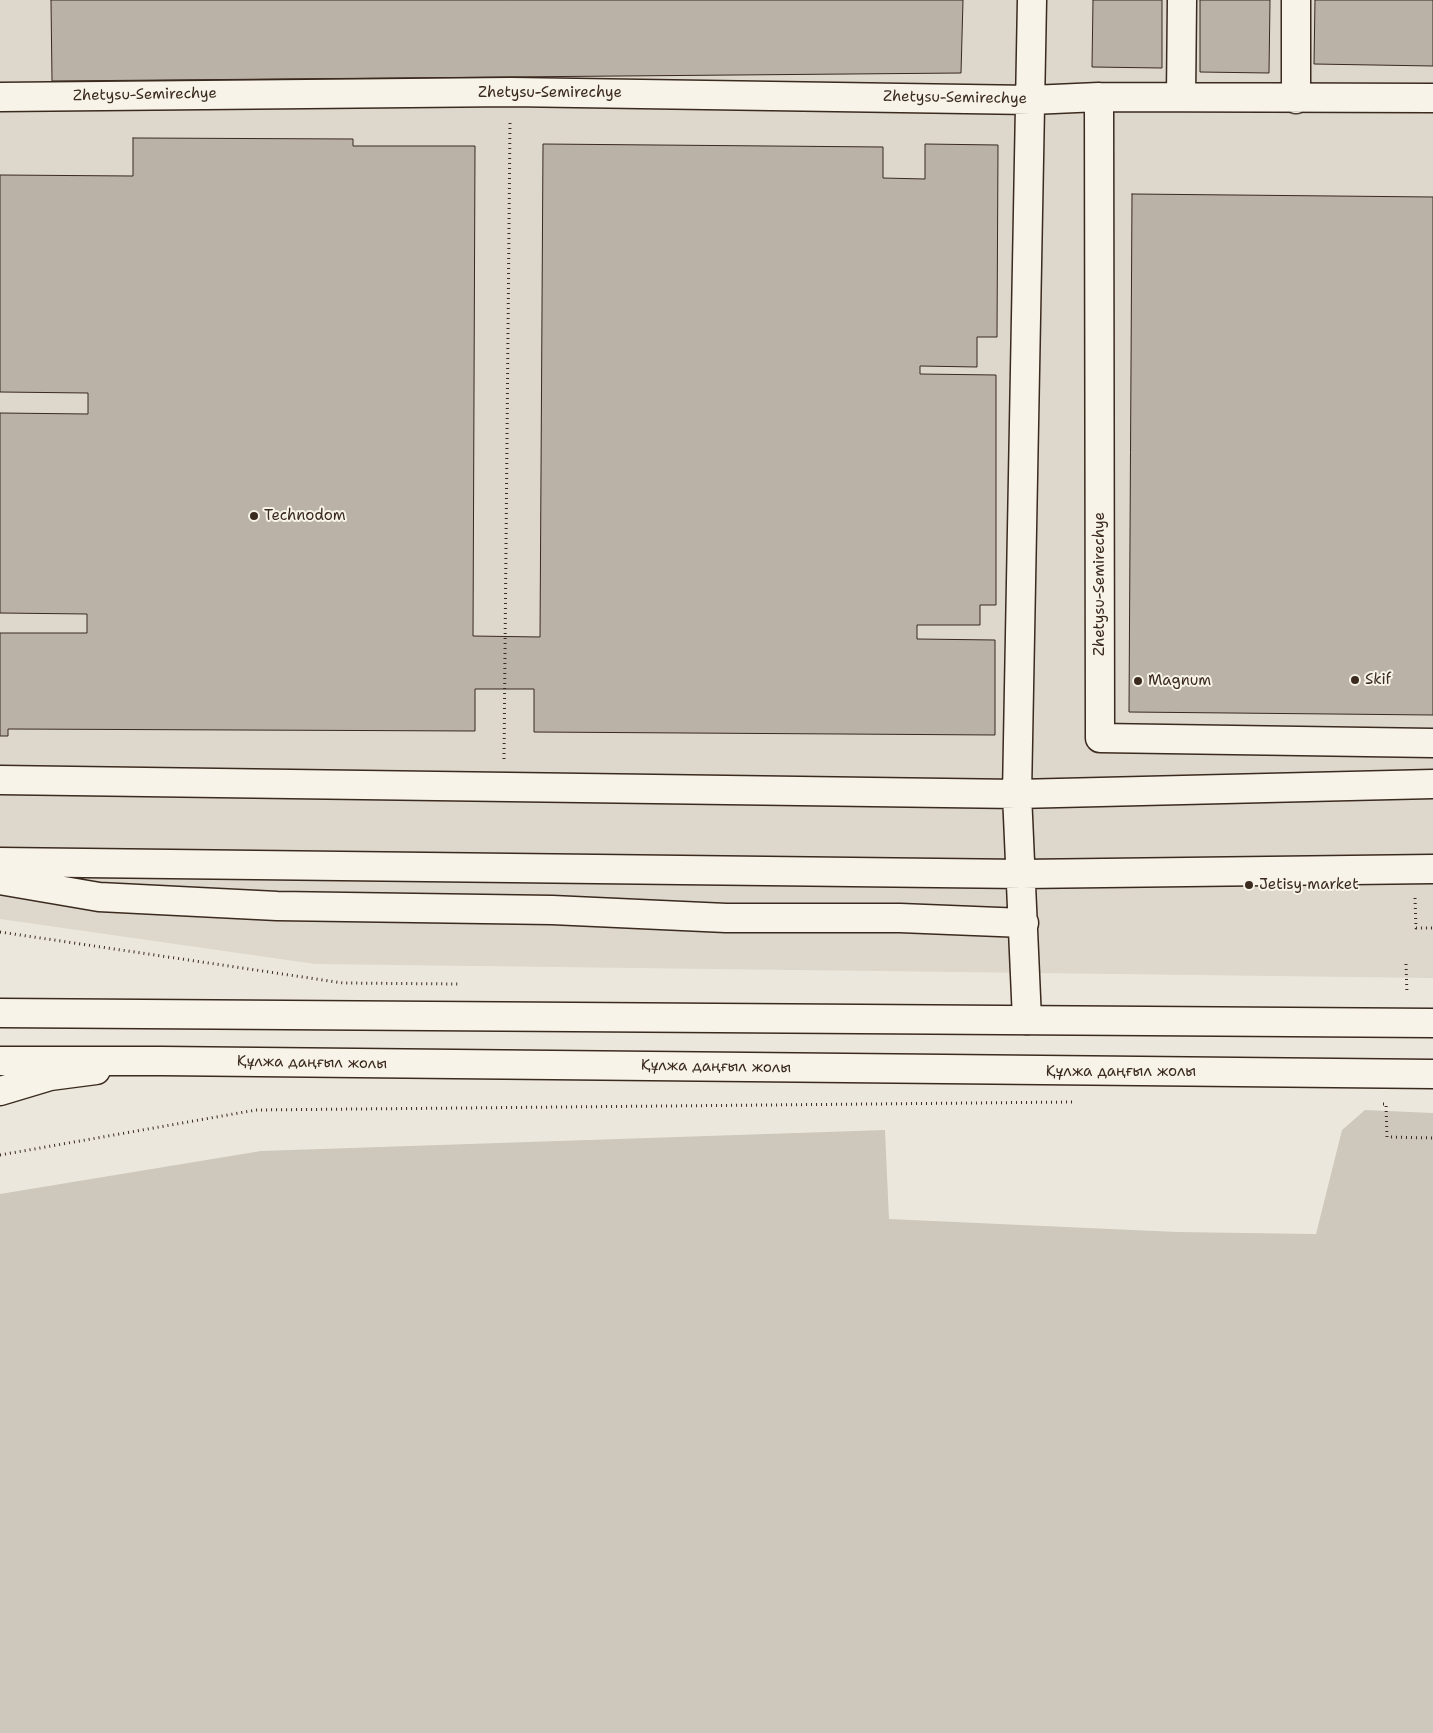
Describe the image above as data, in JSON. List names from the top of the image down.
{
  "streets": {
    "main road": ["Zhetysu-Semirechye", "Құлжа даңғыл жолы"]
  },
  "places": [
    "Technodom",
    "Skif",
    "Magnum",
    "Jetisy market"
  ]
}
